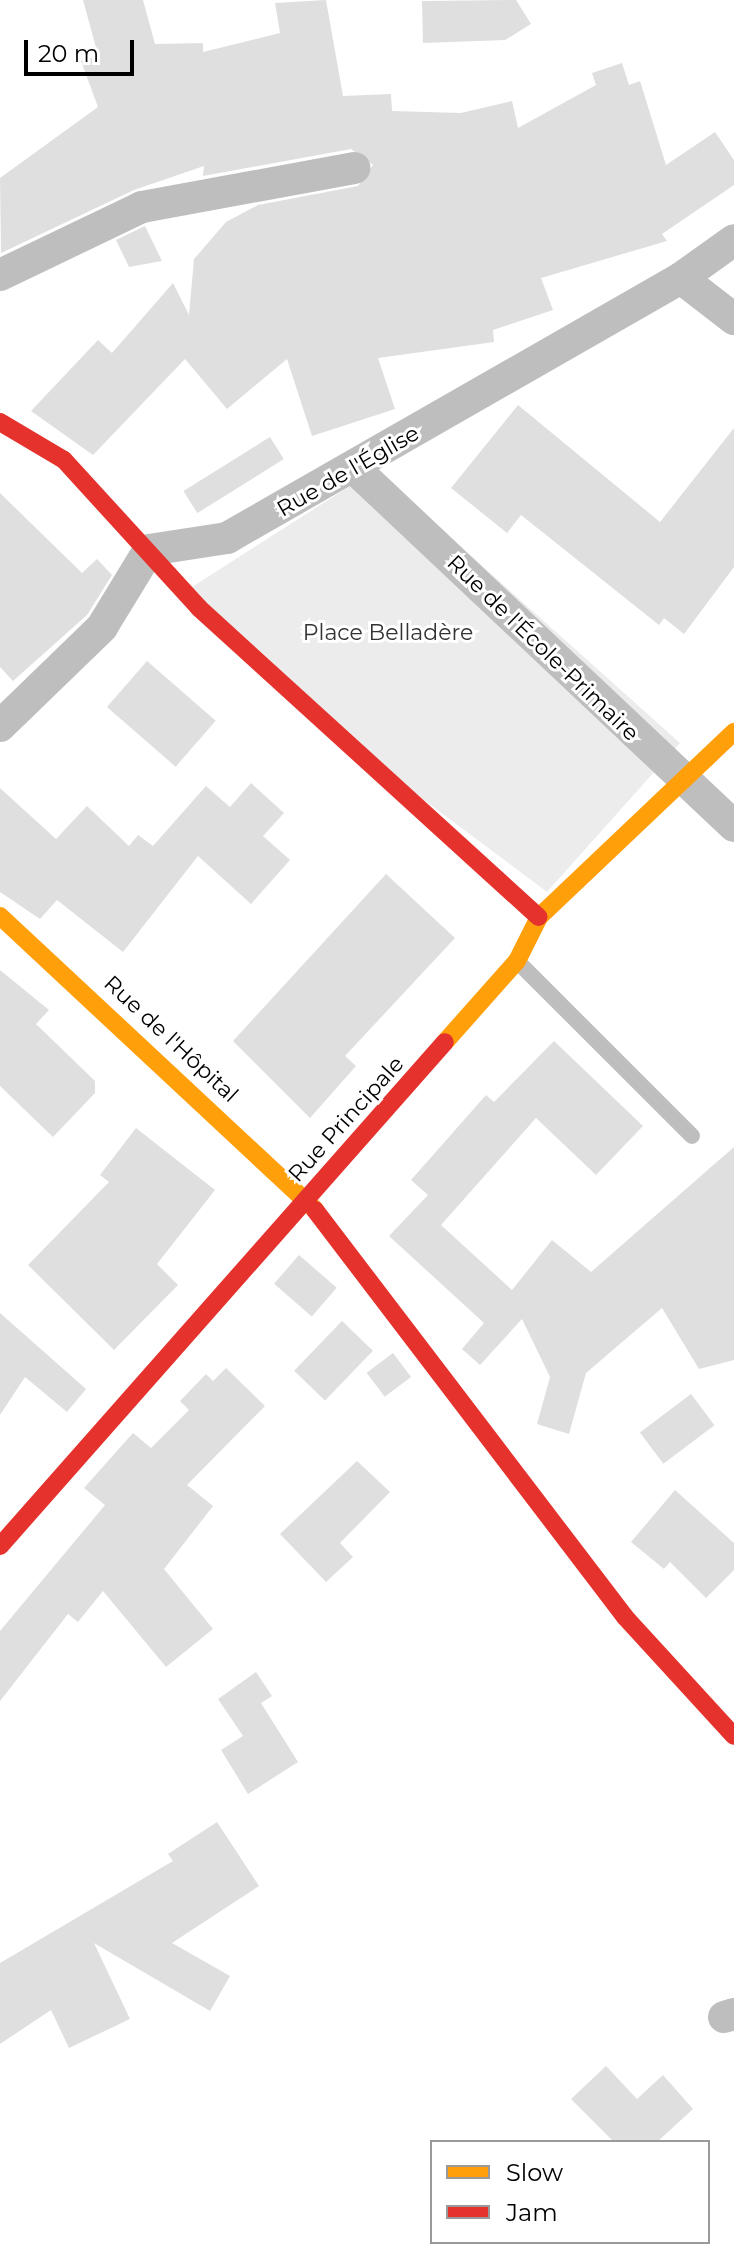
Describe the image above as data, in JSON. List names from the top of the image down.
{
  "streets": {
    "street": [
      "Rue de l'Église",
      "Rue de l'École-Primaire",
      "Rue de l'Hôpital",
      "Rue Principale"
    ]
  },
  "crossings": [
    ["Rue de l'Église", "Rue de l'École-Primaire"],
    ["Rue de l'École-Primaire", "Rue Principale"],
    ["Rue de l'Hôpital", "Rue Principale"]
  ],
  "parks": ["Place Belladère"],
  "legend": ["Slow", "Jam"],
  "scale_bar": "20 m"
}
